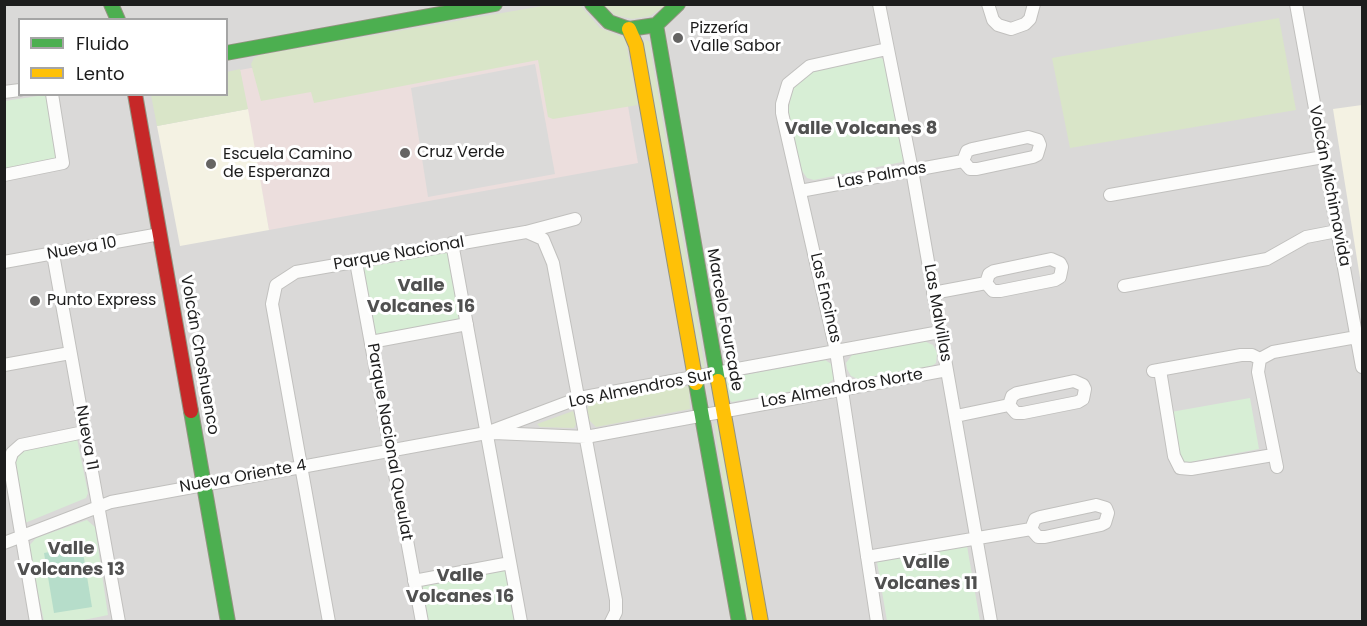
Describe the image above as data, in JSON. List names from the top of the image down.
{
  "streets": {
    "street": [
      "Las Palmas",
      "Volcán Michimavida",
      "Nueva 10",
      "Parque Nacional",
      "Las Encinas",
      "Las Malvillas",
      "Marcelo Fourcade",
      "Volcán Choshuenco",
      "Los Almendros Sur",
      "Los Almendros Norte",
      "Nueva 11",
      "Parque Nacional Queulat",
      "Nueva Oriente 4"
    ]
  },
  "crossings": [
    ["Las Palmas", "Las Encinas"],
    ["Las Palmas", "Las Malvillas"],
    ["Nueva 10", "Volcán Choshuenco"],
    ["Nueva 10", "Nueva 11"],
    ["Parque Nacional", "Parque Nacional Queulat"],
    ["Parque Nacional", "Nueva Oriente 4"],
    ["Las Encinas", "Las Malvillas"],
    ["Las Encinas", "Los Almendros Sur"],
    ["Las Encinas", "Los Almendros Norte"],
    ["Las Malvillas", "Los Almendros Sur"],
    ["Las Malvillas", "Los Almendros Norte"],
    ["Marcelo Fourcade", "Los Almendros Sur"],
    ["Marcelo Fourcade", "Los Almendros Norte"],
    ["Volcán Choshuenco", "Nueva Oriente 4"],
    ["Los Almendros Sur", "Los Almendros Norte"],
    ["Los Almendros Sur", "Nueva Oriente 4"],
    ["Los Almendros Norte", "Nueva Oriente 4"],
    ["Nueva 11", "Nueva Oriente 4"],
    ["Parque Nacional Queulat", "Nueva Oriente 4"]
  ],
  "districts": [
    "Valle Volcanes 8",
    "Valle Volcanes 16",
    "Valle Volcanes 13",
    "Valle Volcanes 11",
    "Valle Volcanes 16"
  ],
  "places": [
    "Pizzería Valle Sabor",
    "Cruz Verde",
    "Escuela Camino de Esperanza",
    "Punto Express"
  ],
  "legend": ["Fluido", "Lento"]
}
